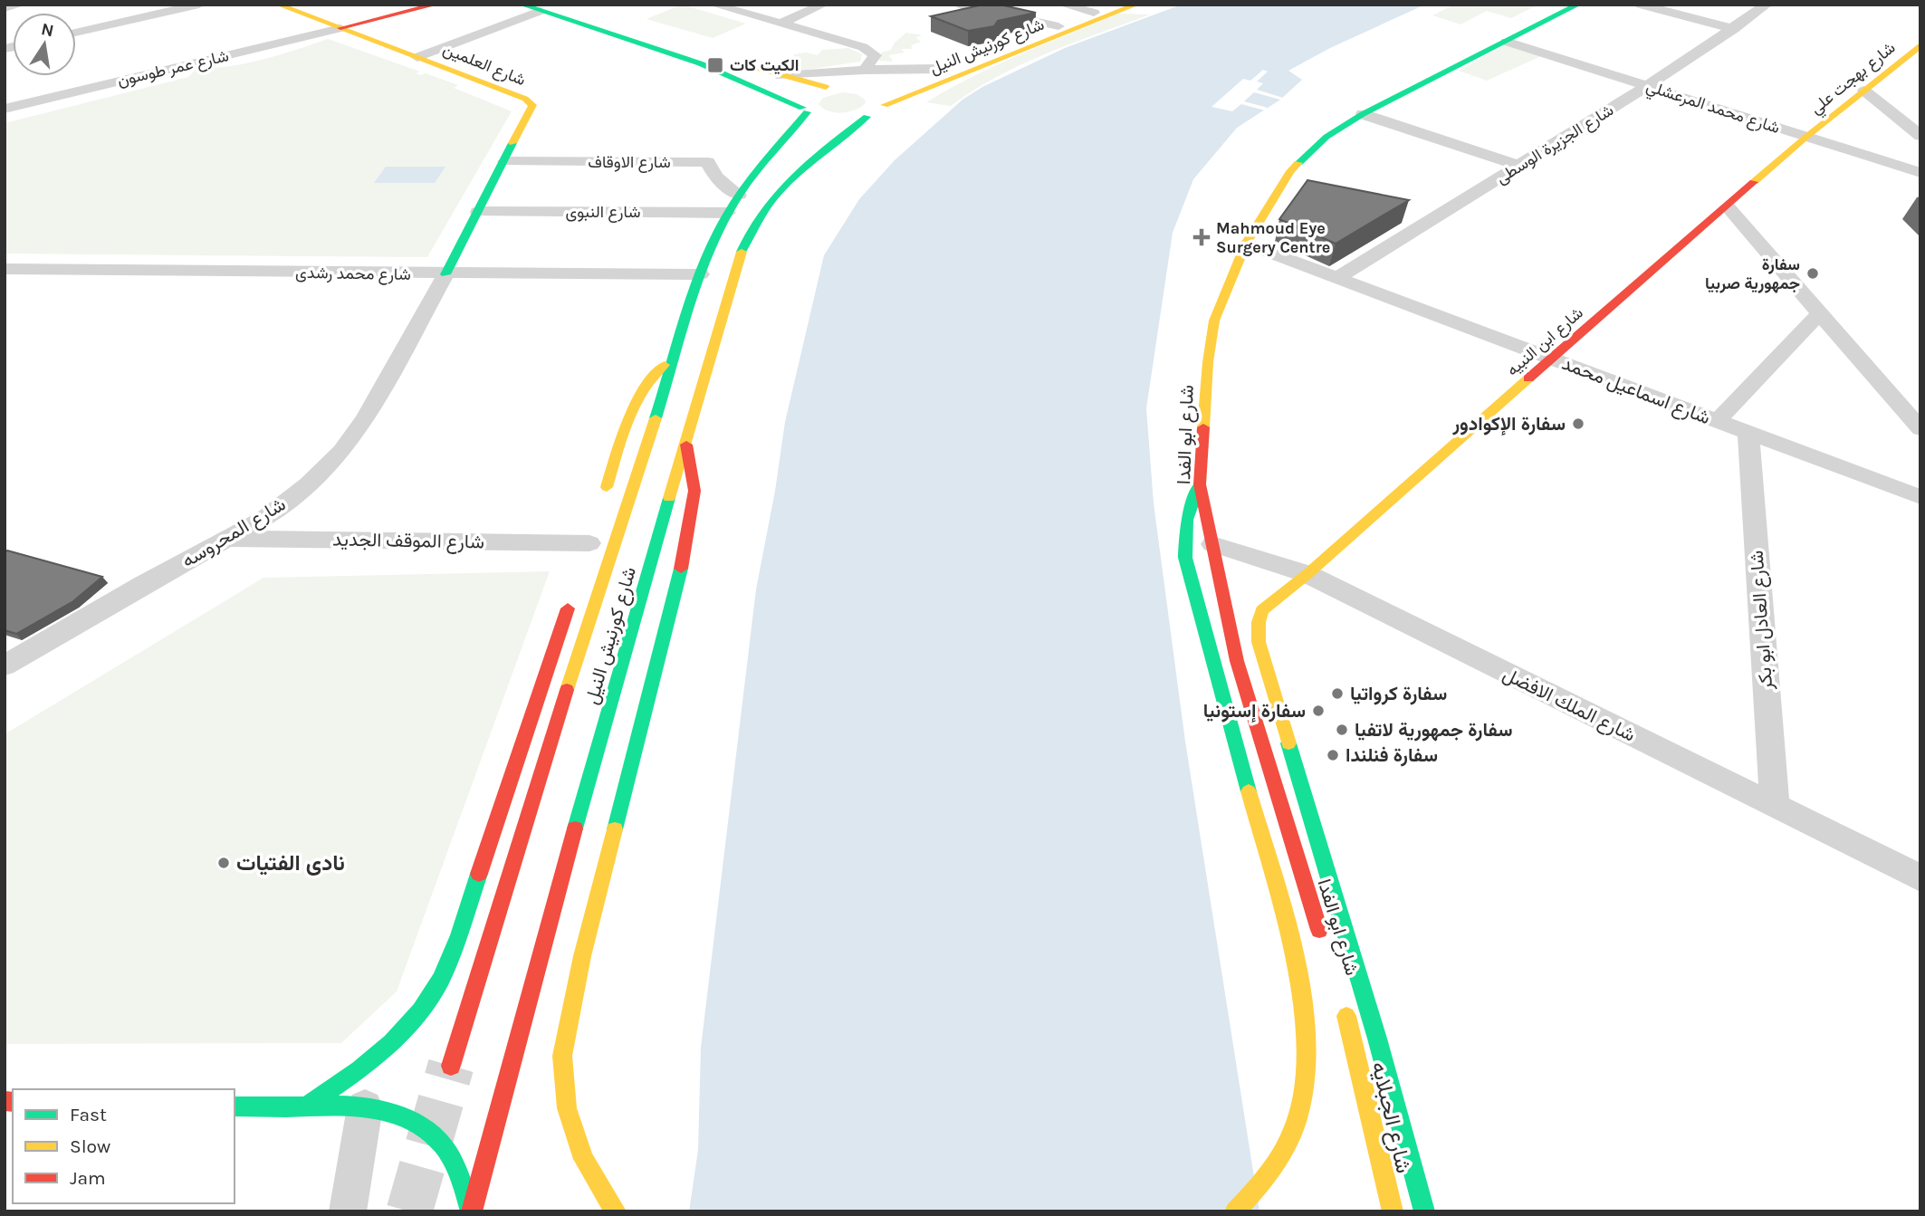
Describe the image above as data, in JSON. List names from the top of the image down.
{
  "streets": {
    "main road": [
      "شارع كورنيش النيل",
      "شارع العلمين",
      "شارع بهجت علي",
      "شارع ابن النبيه",
      "شارع ابو الفدا",
      "شارع الجبلايه"
    ],
    "street": [
      "شارع عمر طوسون",
      "شارع محمد المرعشلي",
      "شارع الجزيرة الوسطى",
      "شارع الاوقاف",
      "شارع النبوى",
      "شارع محمد رشدى",
      "شارع اسماعيل محمد",
      "شارع المحروسه",
      "شارع الموقف الجديد",
      "شارع العادل ابو بكر",
      "شارع الملك الافضل"
    ]
  },
  "crossings": [
    ["شارع كورنيش النيل", "شارع الاوقاف"],
    ["شارع كورنيش النيل", "شارع النبوى"],
    ["شارع كورنيش النيل", "شارع محمد رشدى"],
    ["شارع العلمين", "شارع عمر طوسون"],
    ["شارع العلمين", "شارع الاوقاف"],
    ["شارع العلمين", "شارع النبوى"],
    ["شارع العلمين", "شارع محمد رشدى"],
    ["شارع العلمين", "شارع المحروسه"],
    ["شارع بهجت علي", "شارع محمد المرعشلي"],
    ["شارع بهجت علي", "شارع ابن النبيه"],
    ["شارع محمد المرعشلي", "شارع الجزيرة الوسطى"],
    ["شارع محمد المرعشلي", "شارع ابن النبيه"],
    ["شارع محمد المرعشلي", "شارع ابو الفدا"],
    ["شارع الجزيرة الوسطى", "شارع اسماعيل محمد"],
    ["شارع محمد رشدى", "شارع المحروسه"],
    ["شارع ابن النبيه", "شارع اسماعيل محمد"],
    ["شارع ابن النبيه", "شارع ابو الفدا"],
    ["شارع ابن النبيه", "شارع الملك الافضل"],
    ["شارع اسماعيل محمد", "شارع ابو الفدا"],
    ["شارع اسماعيل محمد", "شارع العادل ابو بكر"],
    ["شارع ابو الفدا", "شارع الملك الافضل"],
    ["شارع ابو الفدا", "شارع الجبلايه"],
    ["شارع المحروسه", "شارع الموقف الجديد"],
    ["شارع العادل ابو بكر", "شارع الملك الافضل"]
  ],
  "places": {
    "transit": ["الکيت کات"],
    "health": ["Mahmoud Eye Surgery Centre"],
    "other": [
      "سفارة جمهورية صربيا",
      "سفارة الإكوادور",
      "سفارة كرواتيا",
      "سفارة إستونيا",
      "سفارة جمهورية لاتفيا",
      "سفارة فنلندا",
      "نادى الفتيات"
    ]
  },
  "legend": ["Fast", "Slow", "Jam"],
  "north": "top"
}
